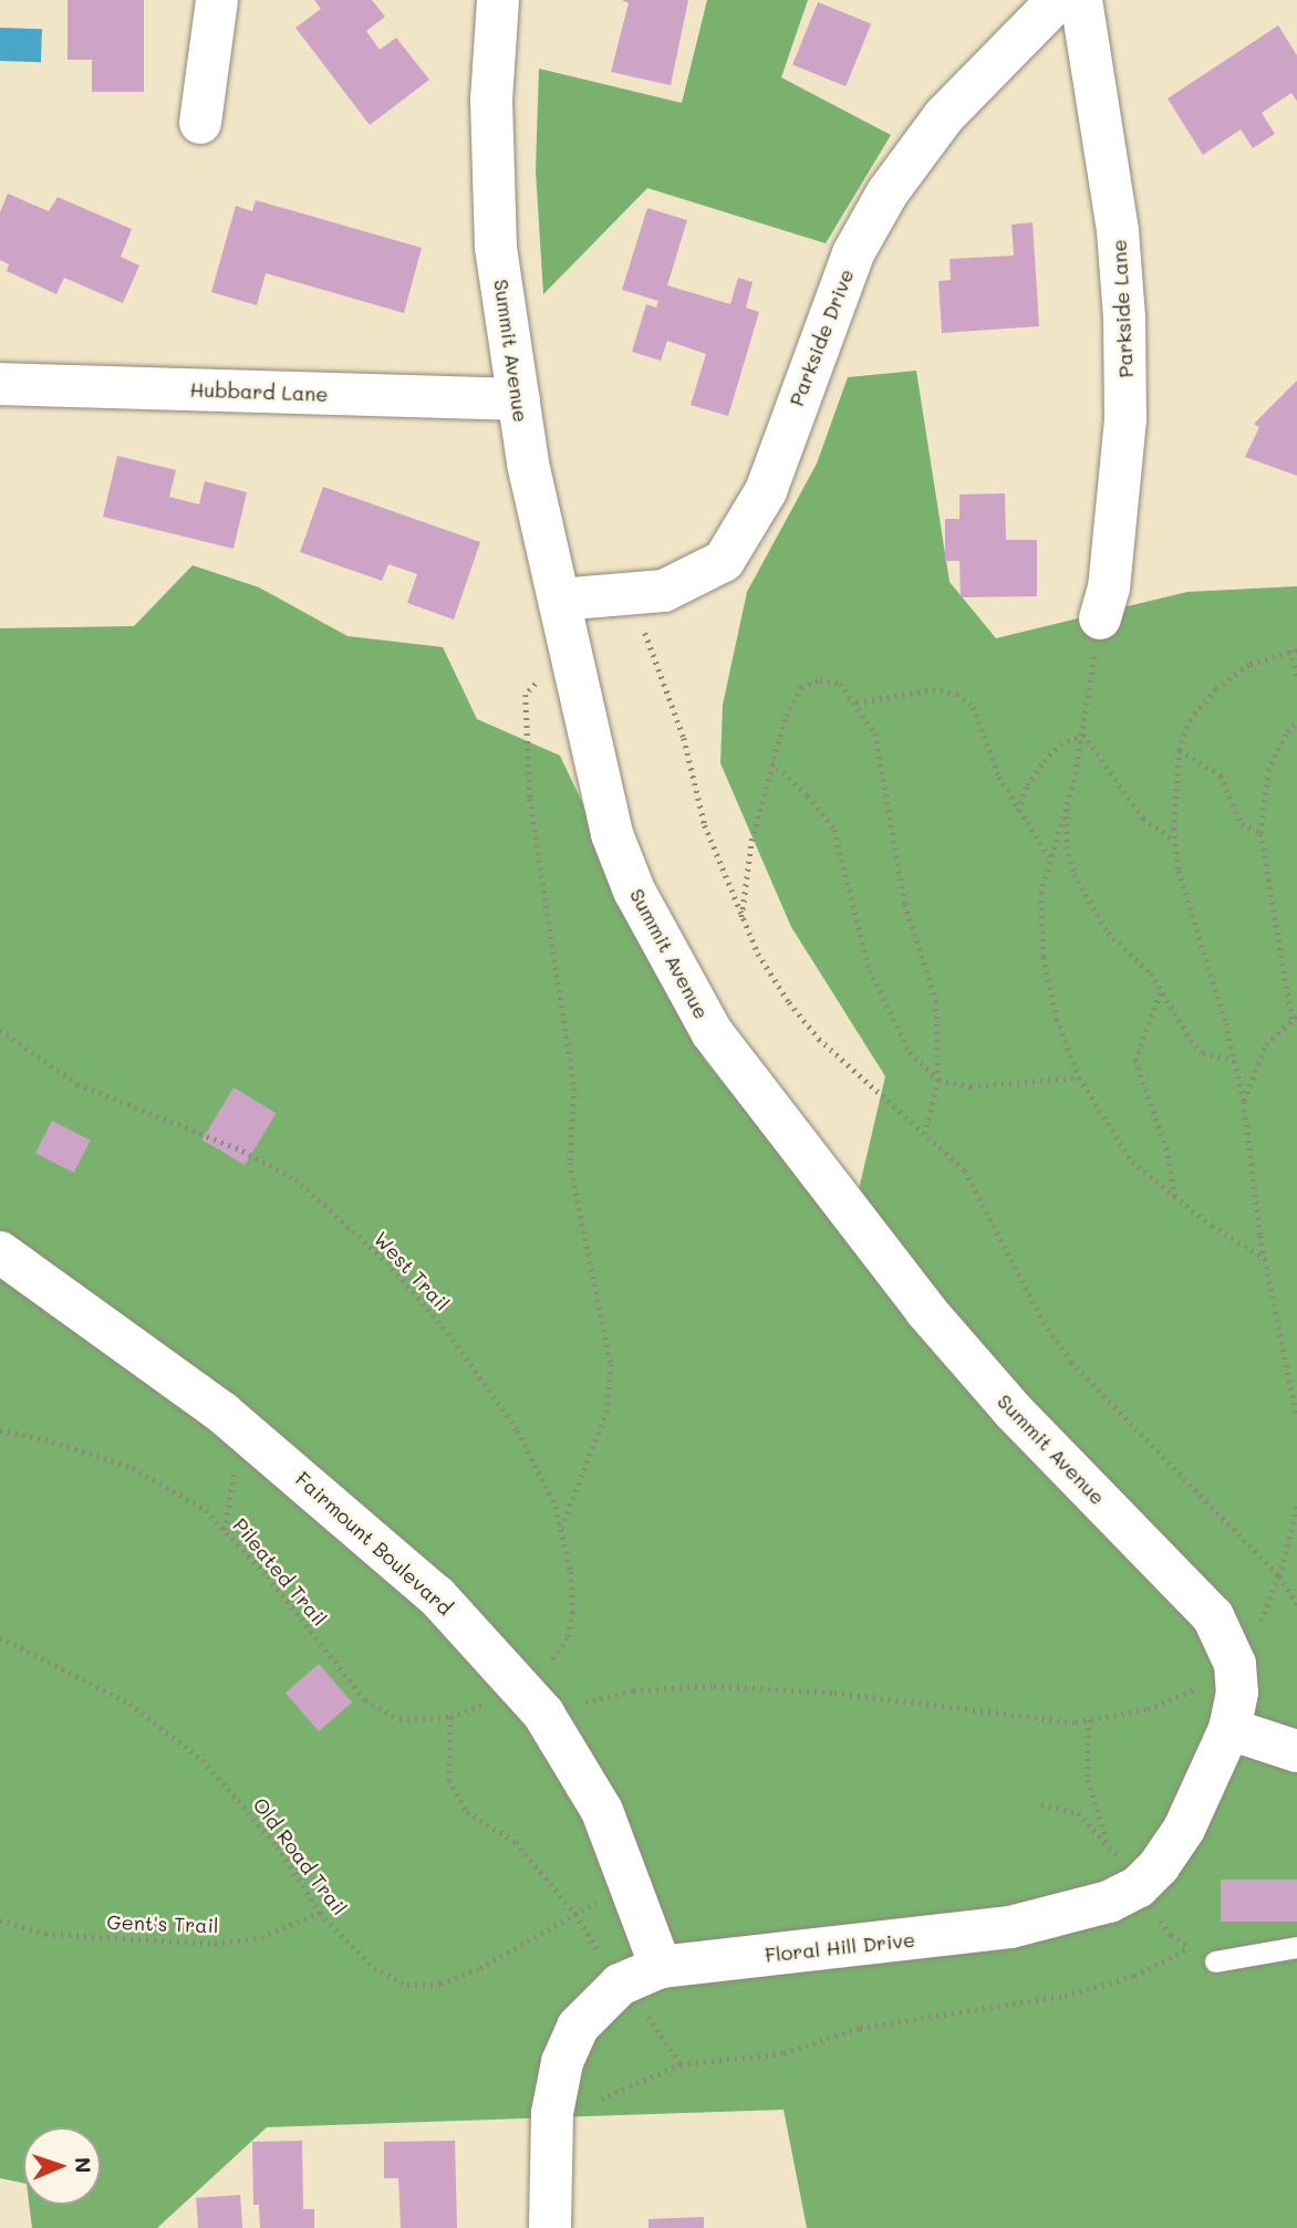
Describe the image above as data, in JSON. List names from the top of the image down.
{
  "streets": {
    "street": [
      "Parkside Lane",
      "Parkside Drive",
      "Summit Avenue",
      "Hubbard Lane",
      "Fairmount Boulevard",
      "Floral Hill Drive"
    ],
    "path": [
      "West Trail",
      "Pileated Trail",
      "Old Road Trail",
      "Gent's Trail"
    ]
  },
  "crossings": [
    ["Parkside Drive", "Summit Avenue"],
    ["Summit Avenue", "Hubbard Lane"],
    ["Summit Avenue", "Floral Hill Drive"],
    ["West Trail", "Fairmount Boulevard"],
    ["West Trail", "Pileated Trail"],
    ["Fairmount Boulevard", "Pileated Trail"],
    ["Fairmount Boulevard", "Old Road Trail"],
    ["Fairmount Boulevard", "Floral Hill Drive"],
    ["Old Road Trail", "Gent's Trail"]
  ],
  "north": "right"
}
